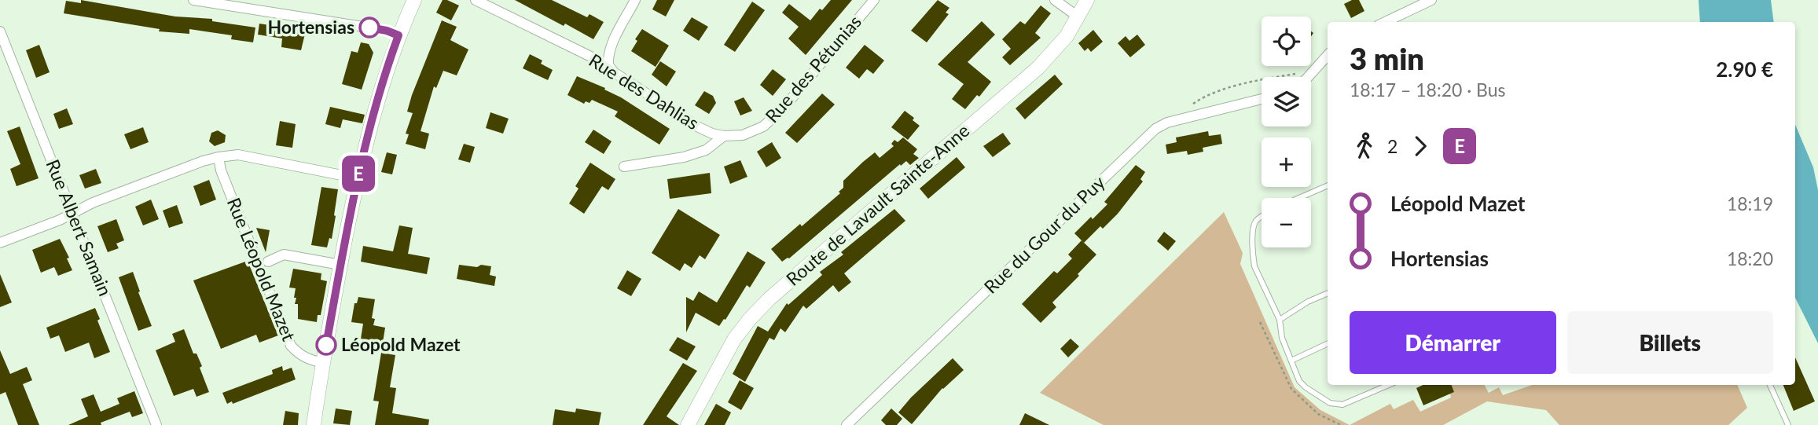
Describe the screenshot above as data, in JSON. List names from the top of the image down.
{
  "streets": {
    "street": [
      "Rue des Pétunias",
      "Rue des Dahlias",
      "Route de Lavault Sainte-Anne",
      "Rue Albert Samain",
      "Rue du Gour du Puy",
      "Rue Léopold Mazet"
    ]
  },
  "crossings": [
    ["Rue des Pétunias", "Rue des Dahlias"]
  ],
  "places": ["Hortensias", "Léopold Mazet"],
  "lines": ["bus line E"],
  "page": {
    "on_map": "E",
    "map_buttons": ["+", "−"],
    "heading": ["3 min", "18:17 – 18:20 · Bus", "2.90 €"],
    "legs": ["2", "E"],
    "list": [
      {
        "name": "Léopold Mazet",
        "value": "18:19"
      },
      {
        "name": "Hortensias",
        "value": "18:20"
      }
    ],
    "buttons": ["Démarrer", "Billets"]
  }
}
